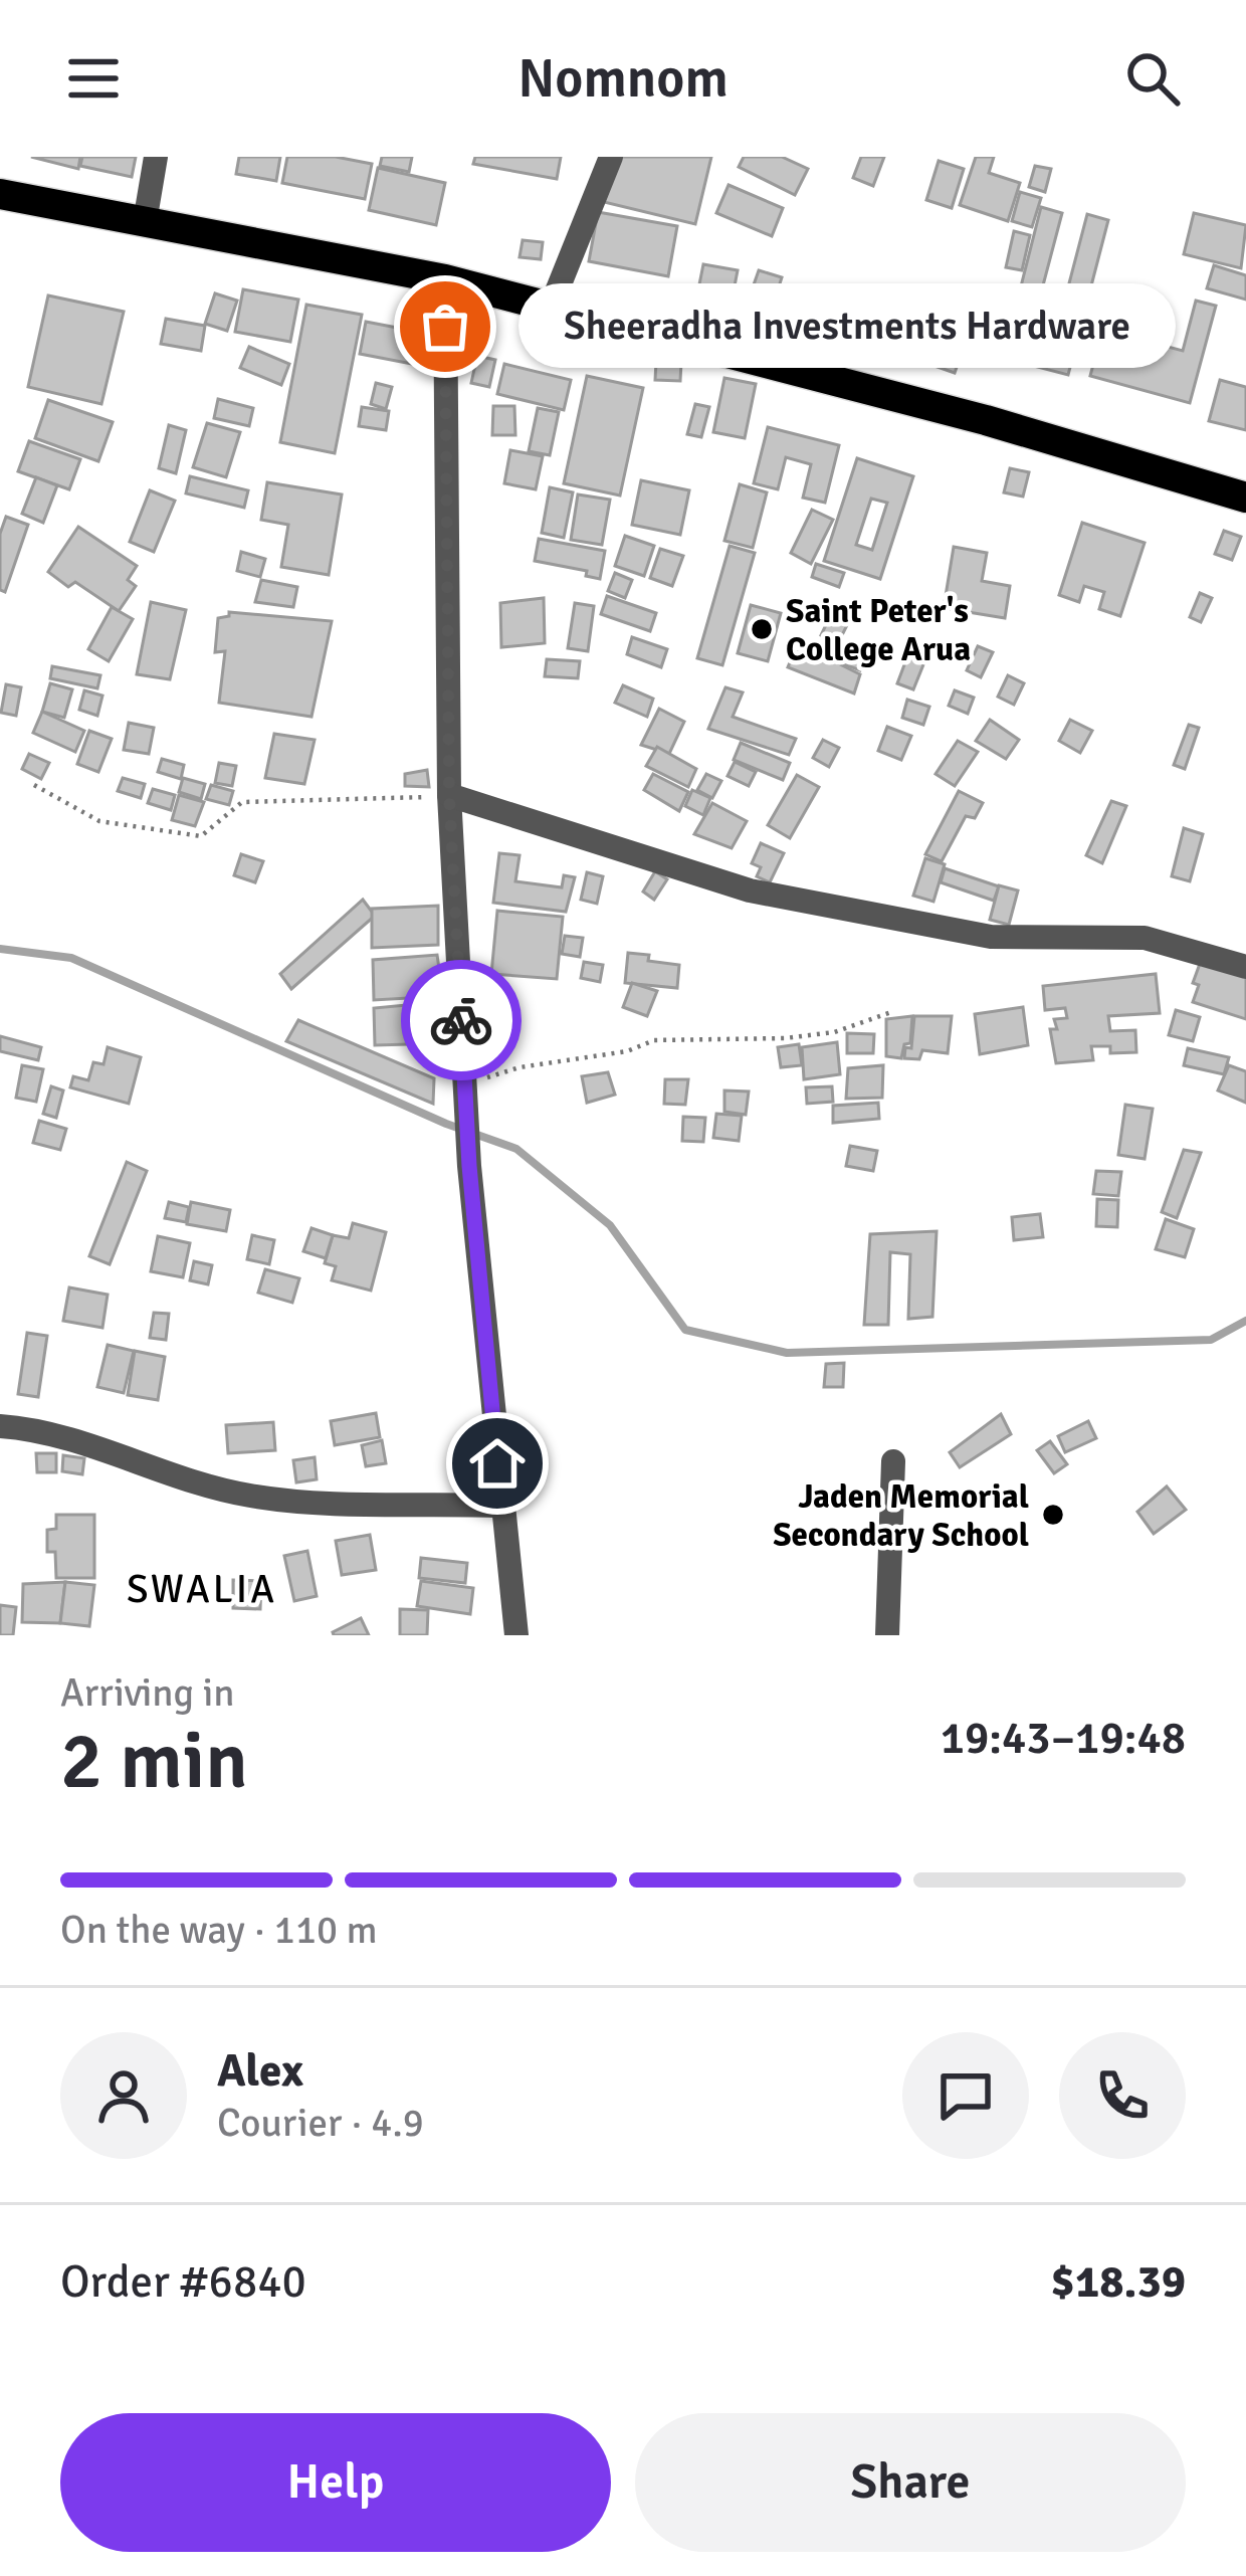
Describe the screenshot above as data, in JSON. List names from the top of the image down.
{
  "districts": ["SWALIA"],
  "places": ["Sheeradha Investments Hardware", "Saint Peter's College Arua", "Jaden Memorial Secondary School"],
  "page": {
    "header": "Nomnom",
    "bubble": "Sheeradha Investments Hardware",
    "heading": ["2 min", "Arriving in", "19:43–19:48"],
    "panel": [
      "Alex",
      "Courier · 4.9",
      "Order #6840",
      "$18.39"
    ],
    "bar": "On the way · 110 m",
    "buttons": ["Help", "Share"]
  }
}
